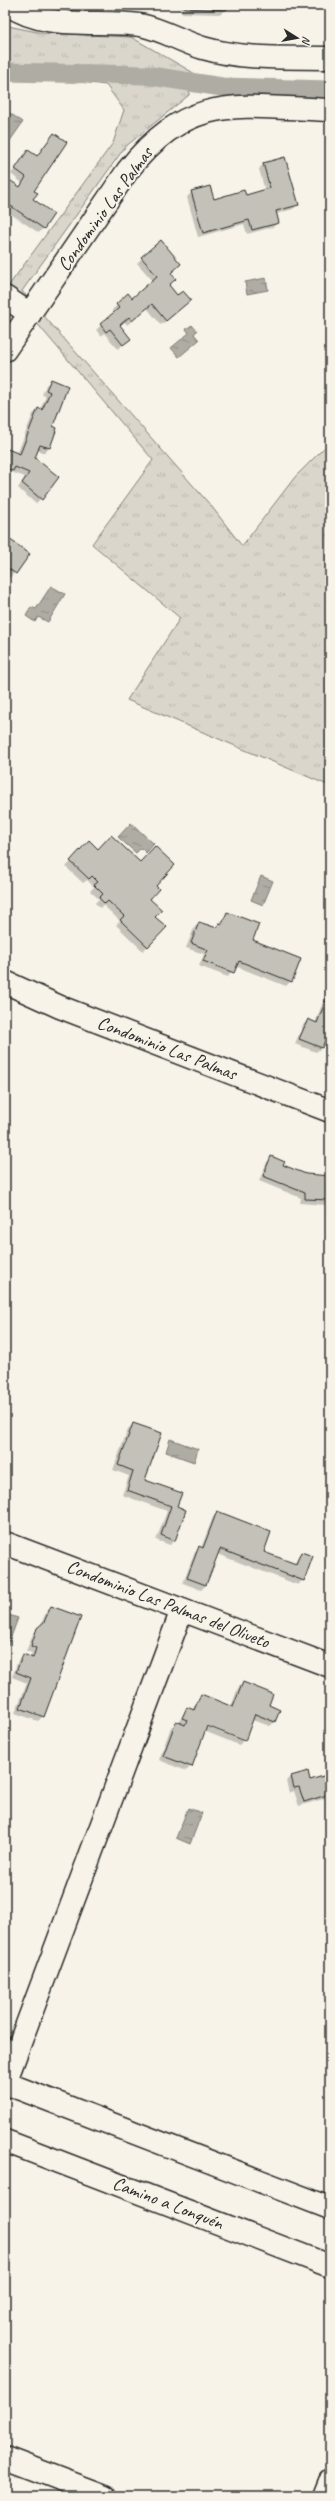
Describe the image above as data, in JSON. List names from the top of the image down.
{
  "streets": {
    "street": ["Condominio Las Palmas", "Condominio Las Palmas del Oliveto", "Camino a Lonquén"]
  },
  "north": "right"
}
